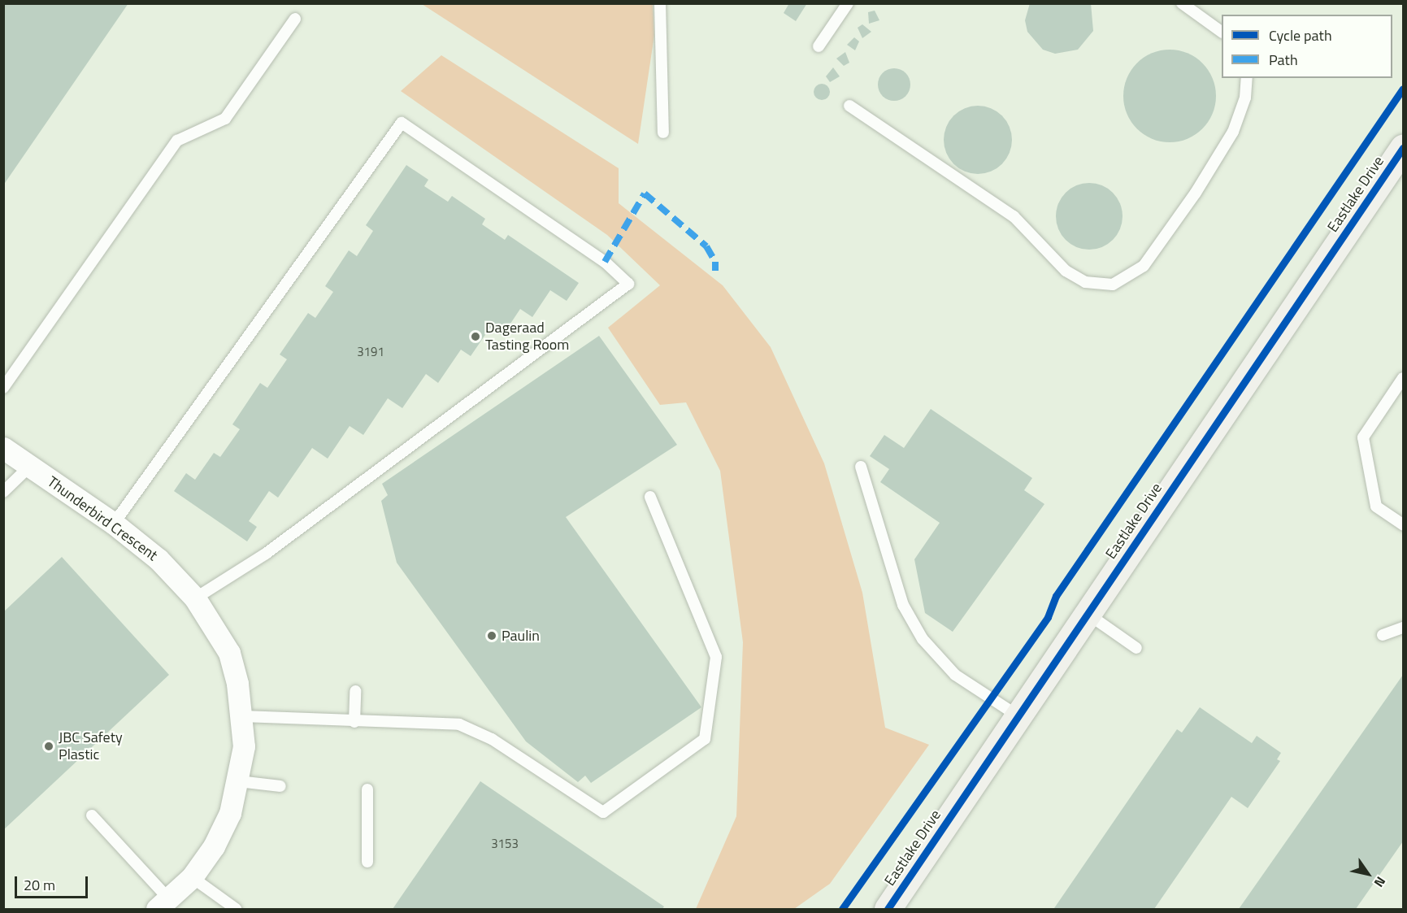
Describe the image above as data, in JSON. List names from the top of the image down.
{
  "streets": {
    "street": ["Eastlake Drive", "Thunderbird Crescent"]
  },
  "places": ["Dageraad Tasting Room", "Paulin", "JBC Safety Plastic"],
  "house_numbers": ["3191", "3153"],
  "legend": ["Cycle path", "Path"],
  "scale_bar": "20 m",
  "north": "bottom right"
}
